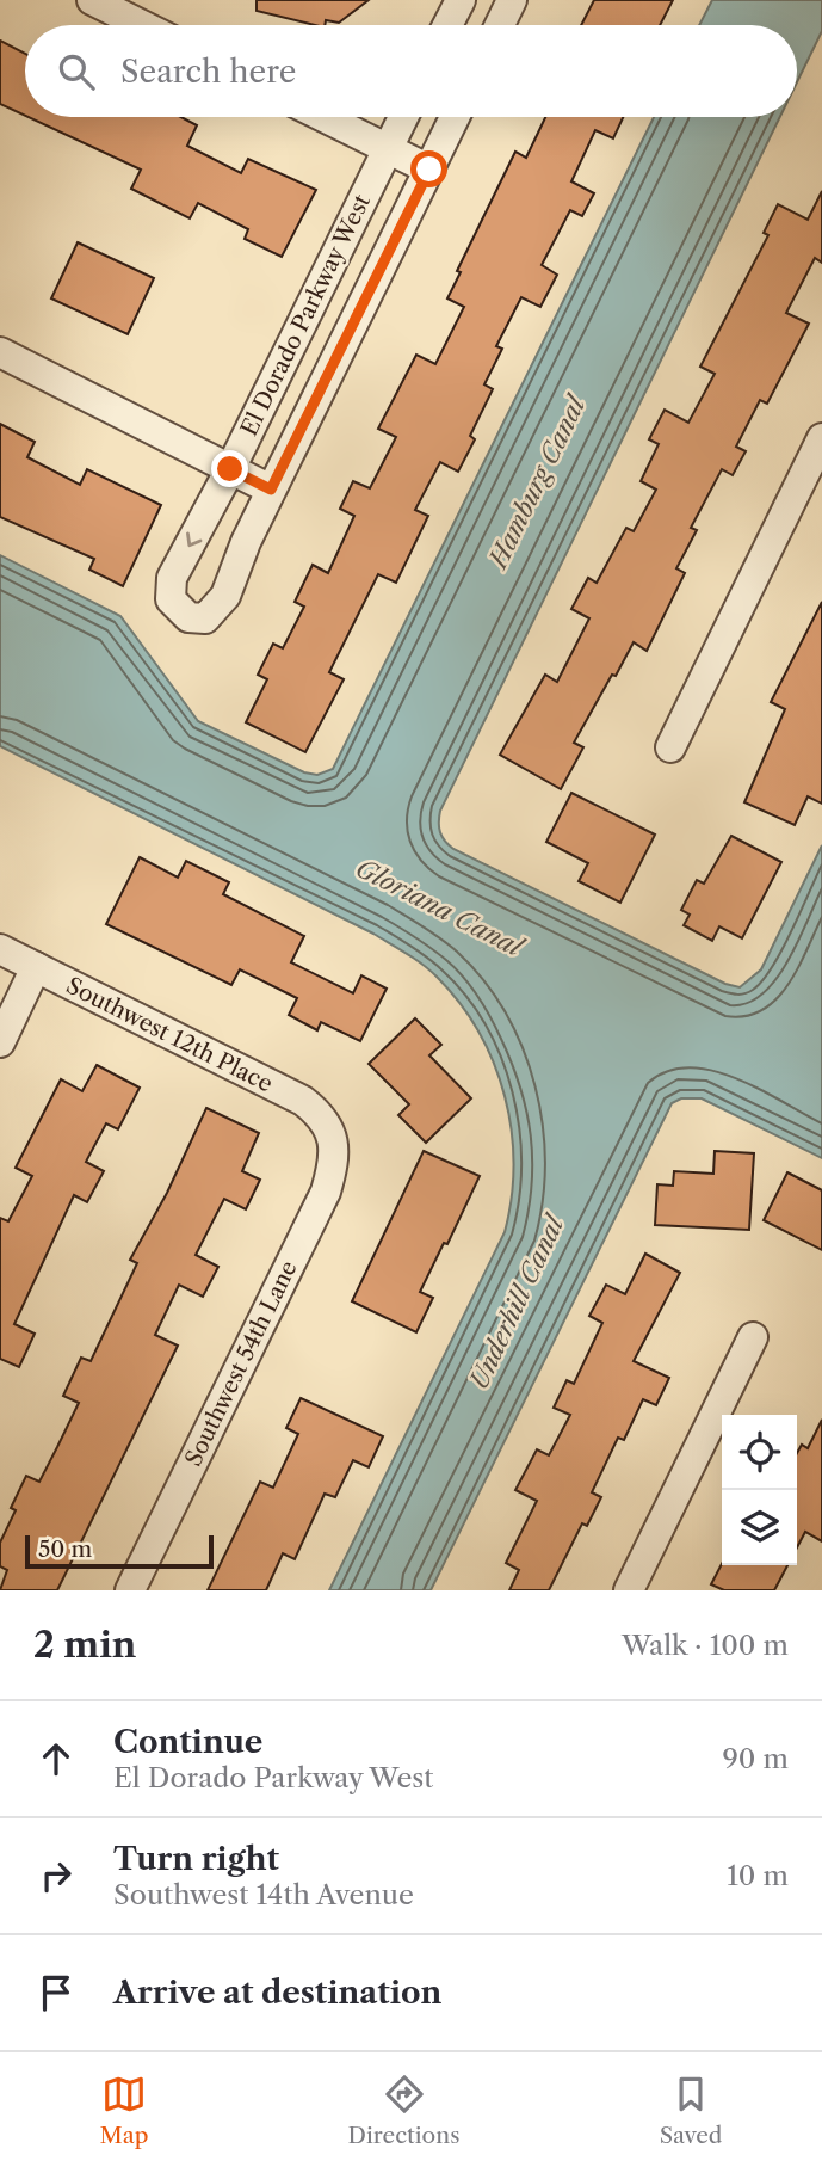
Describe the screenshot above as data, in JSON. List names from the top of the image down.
{
  "streets": {
    "street": ["El Dorado Parkway West", "Southwest 12th Place", "Southwest 54th Lane"]
  },
  "crossings": [
    ["Southwest 12th Place", "Southwest 54th Lane"]
  ],
  "water": ["Hamburg Canal", "Gloriana Canal", "Underhill Canal"],
  "scale_bar": "50 m",
  "page": {
    "search": "Search here",
    "scale": "50 m",
    "heading": ["2 min", "Walk · 100 m"],
    "list": [
      ["Continue", "El Dorado Parkway West", "90 m"],
      ["Turn right", "Southwest 14th Avenue", "10 m"],
      "Arrive at destination"
    ],
    "nav": ["Map", "Directions", "Saved"]
  }
}
